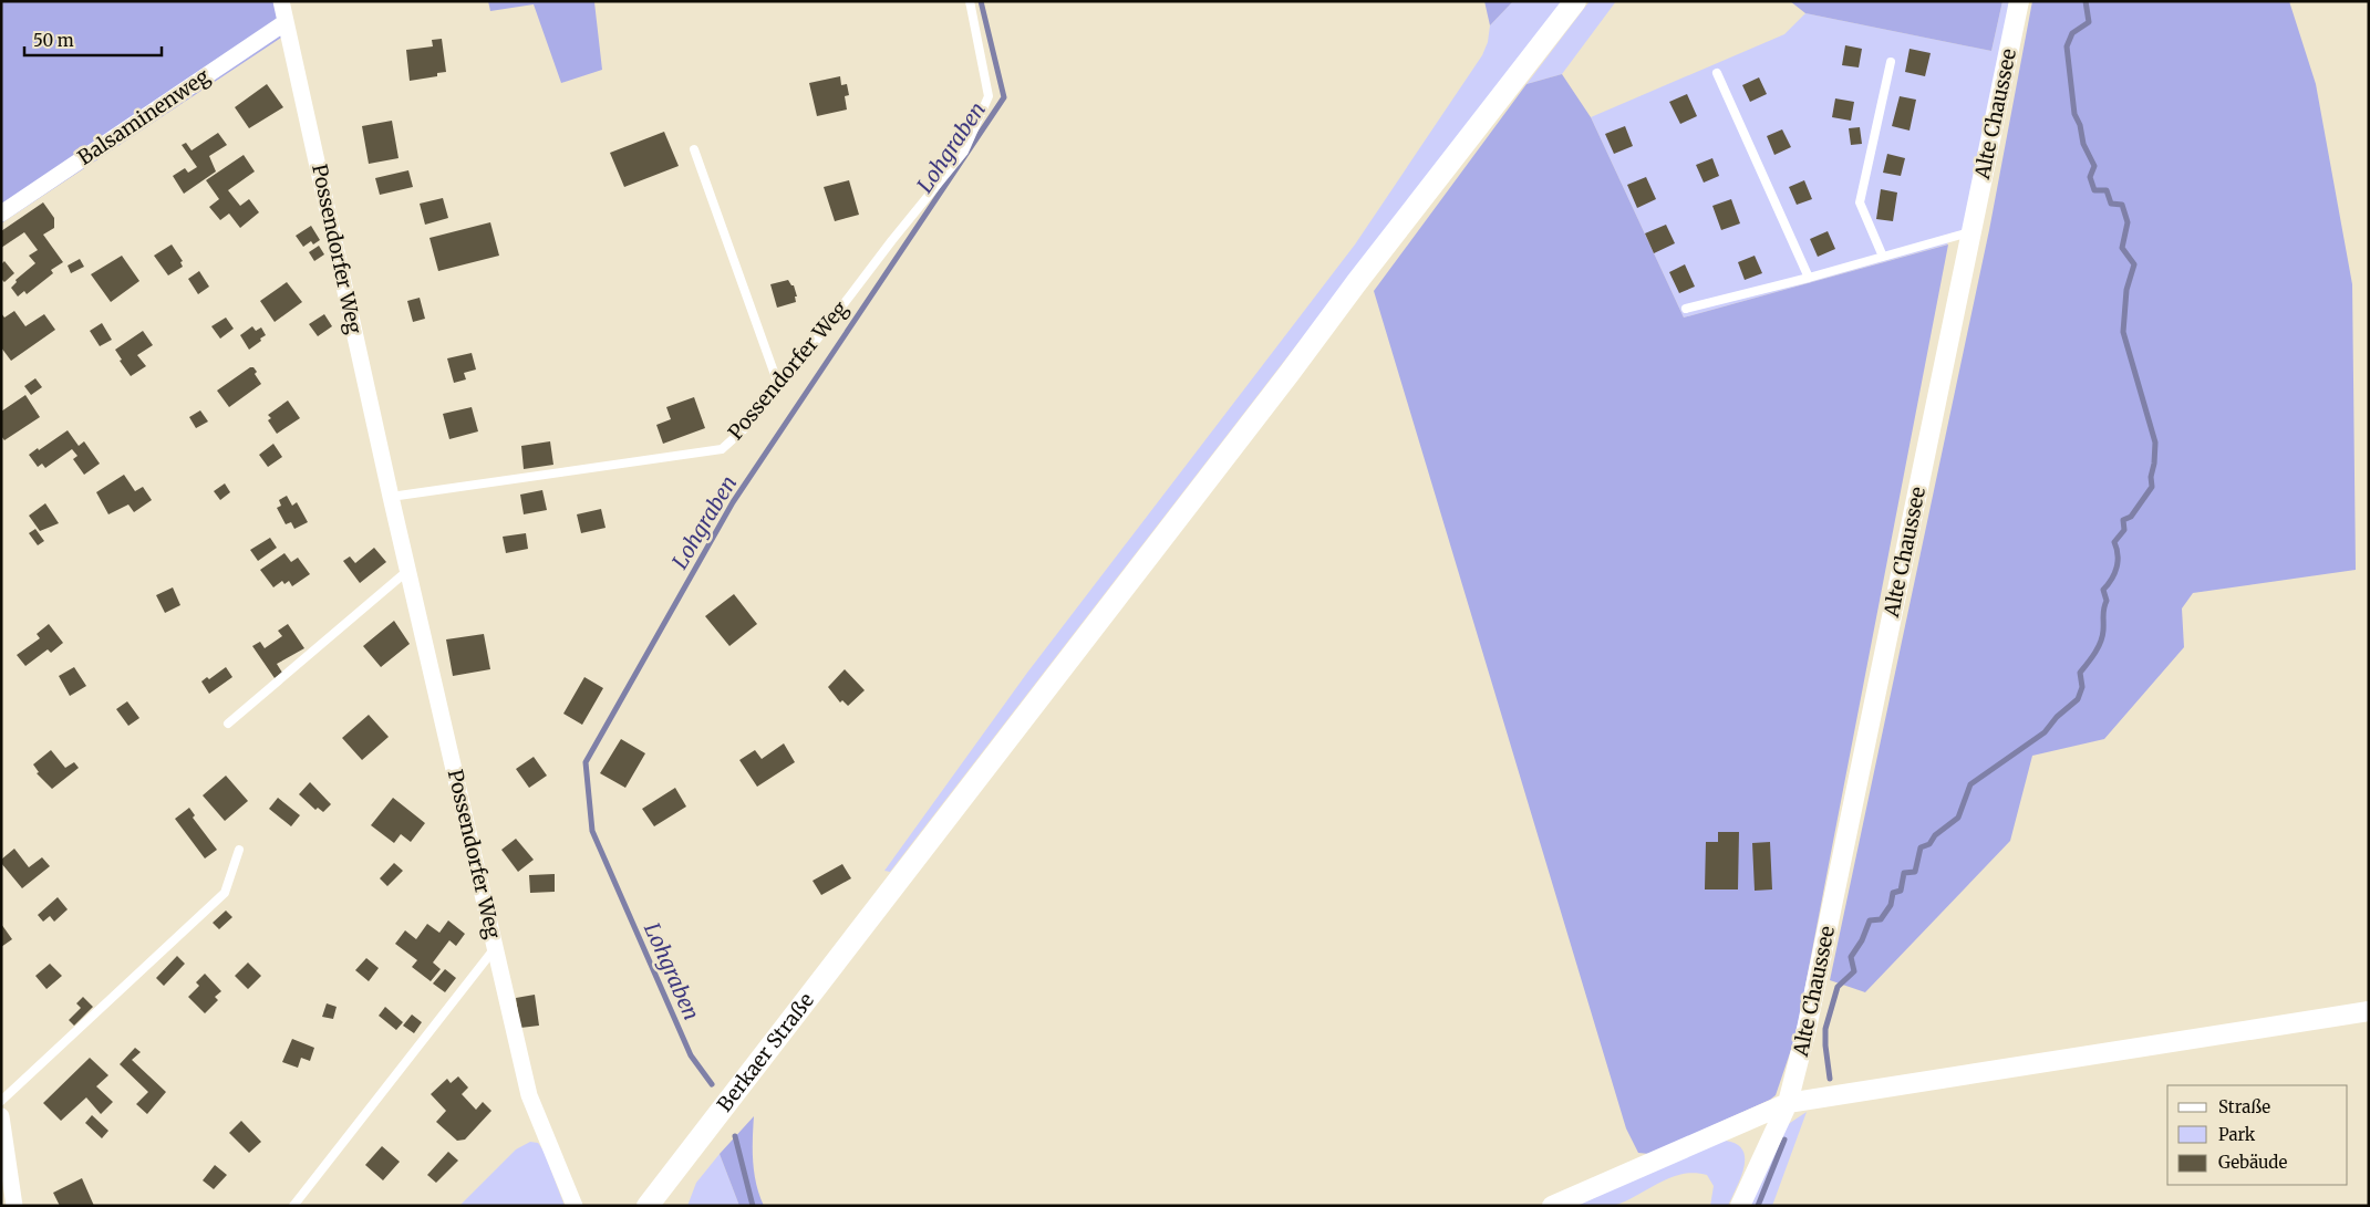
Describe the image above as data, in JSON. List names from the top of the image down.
{
  "streets": {
    "main road": ["Berkaer Straße"],
    "street": ["Alte Chaussee", "Balsaminenweg", "Possendorfer Weg"]
  },
  "crossings": [
    ["Balsaminenweg", "Possendorfer Weg"]
  ],
  "water": ["Lohgraben"],
  "legend": ["Straße", "Park", "Gebäude"],
  "scale_bar": "50 m"
}
